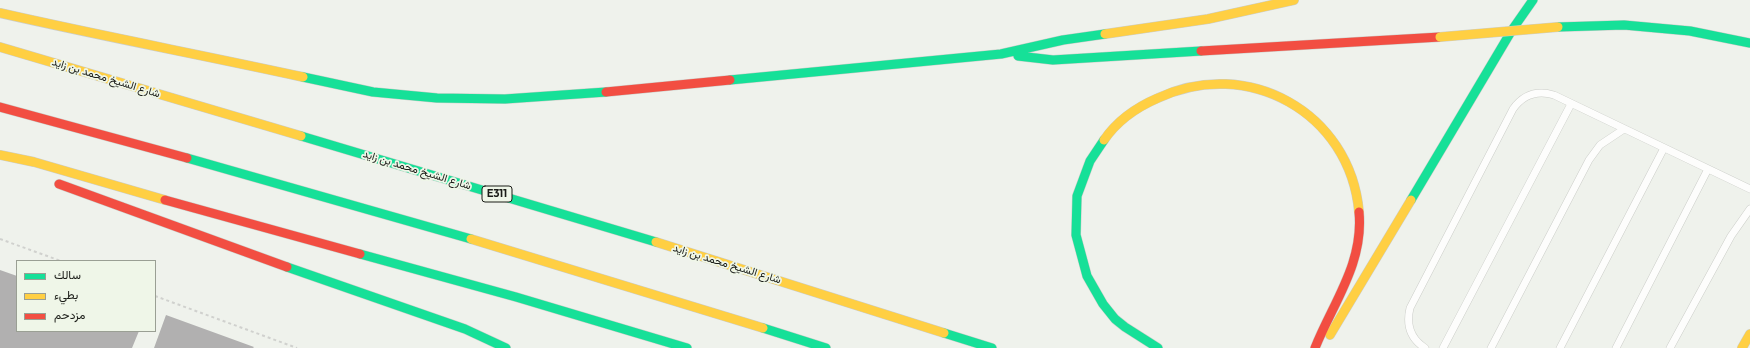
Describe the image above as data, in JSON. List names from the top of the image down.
{
  "streets": {
    "main road": ["شارع الشيخ محمد بن زايد", "E311"]
  },
  "legend": ["سالك", "بطيء", "مزدحم"]
}
